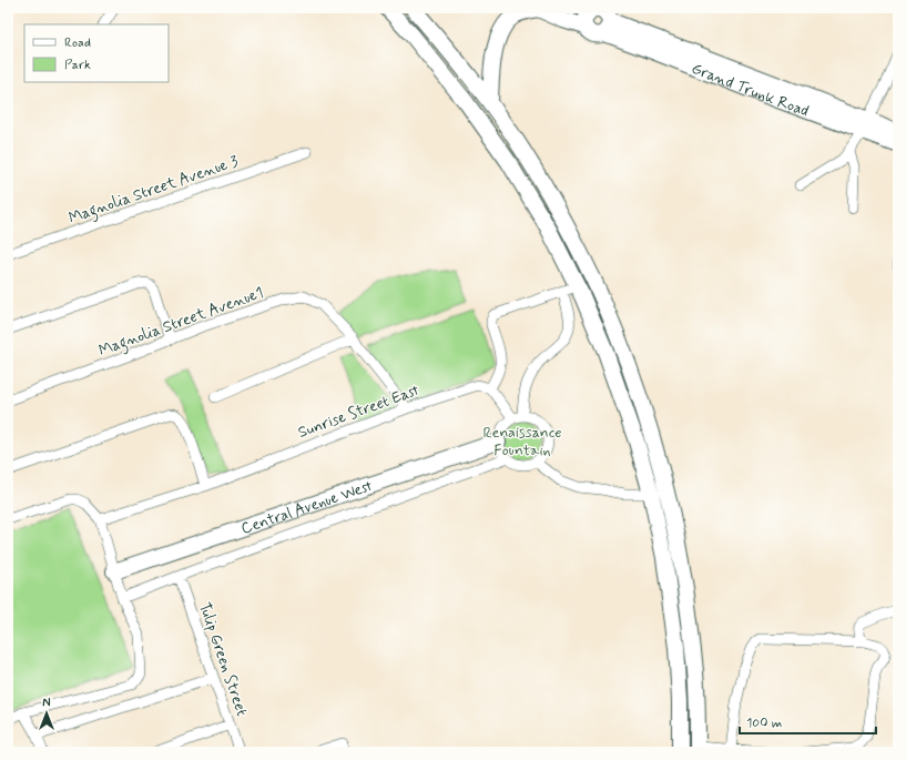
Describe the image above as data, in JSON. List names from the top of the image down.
{
  "streets": {
    "main road": ["Grand Trunk Road", "Central Avenue West"],
    "street": [
      "Magnolia Street Avenue 3",
      "Magnolia Street Avenue1",
      "Sunrise Street East",
      "Tulip Green Street"
    ]
  },
  "crossings": [
    ["Magnolia Street Avenue1", "Sunrise Street East"]
  ],
  "parks": ["Renaissance Fountain"],
  "legend": ["Road", "Park"],
  "scale_bar": "100 m",
  "north": "top"
}
